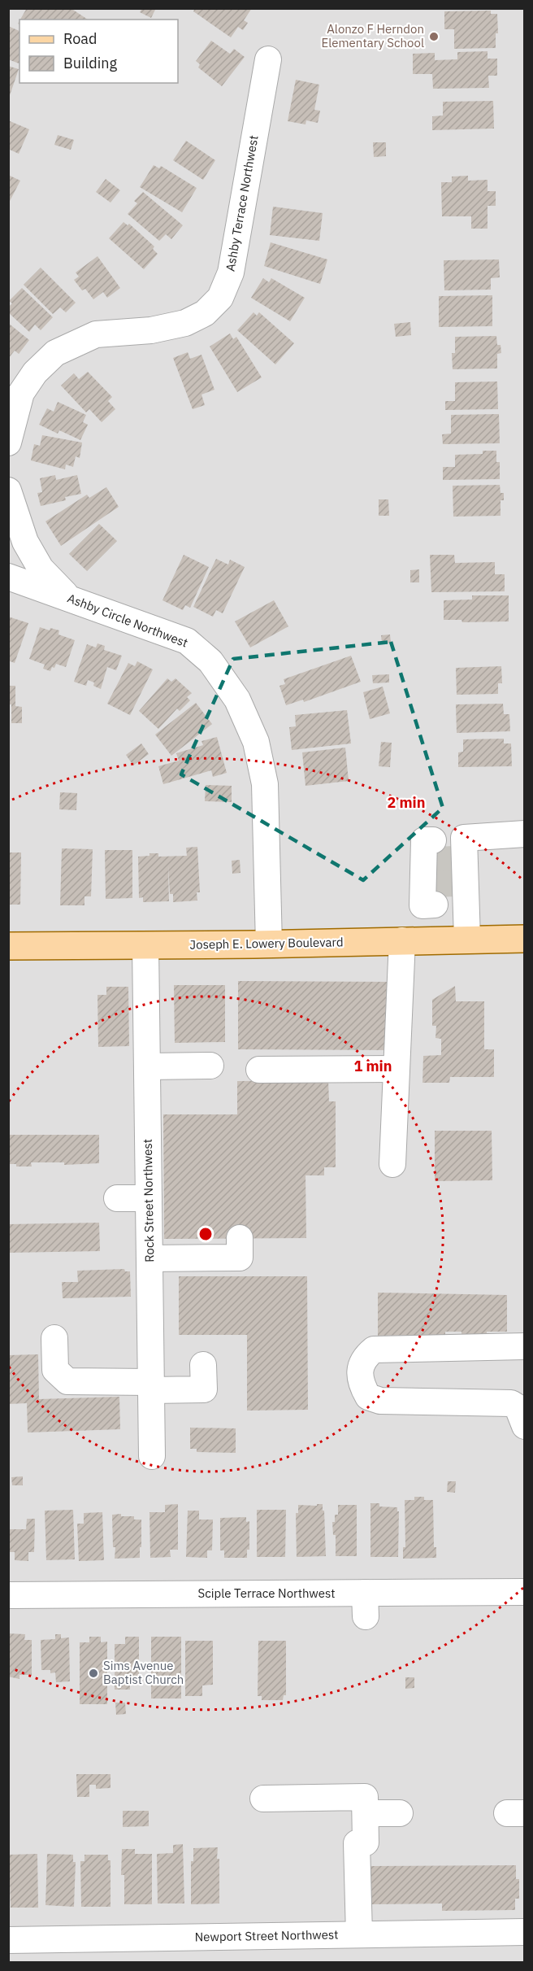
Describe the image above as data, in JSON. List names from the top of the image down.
{
  "streets": {
    "main road": ["Joseph E. Lowery Boulevard"],
    "street": [
      "Ashby Terrace Northwest",
      "Ashby Circle Northwest",
      "Rock Street Northwest",
      "Sciple Terrace Northwest",
      "Newport Street Northwest"
    ]
  },
  "crossings": [
    ["Ashby Circle Northwest", "Joseph E. Lowery Boulevard"],
    ["Joseph E. Lowery Boulevard", "Rock Street Northwest"]
  ],
  "places": ["Alonzo F Herndon Elementary School", "Sims Avenue Baptist Church"],
  "legend": ["Road", "Building"],
  "rings": ["2 min", "1 min"]
}
